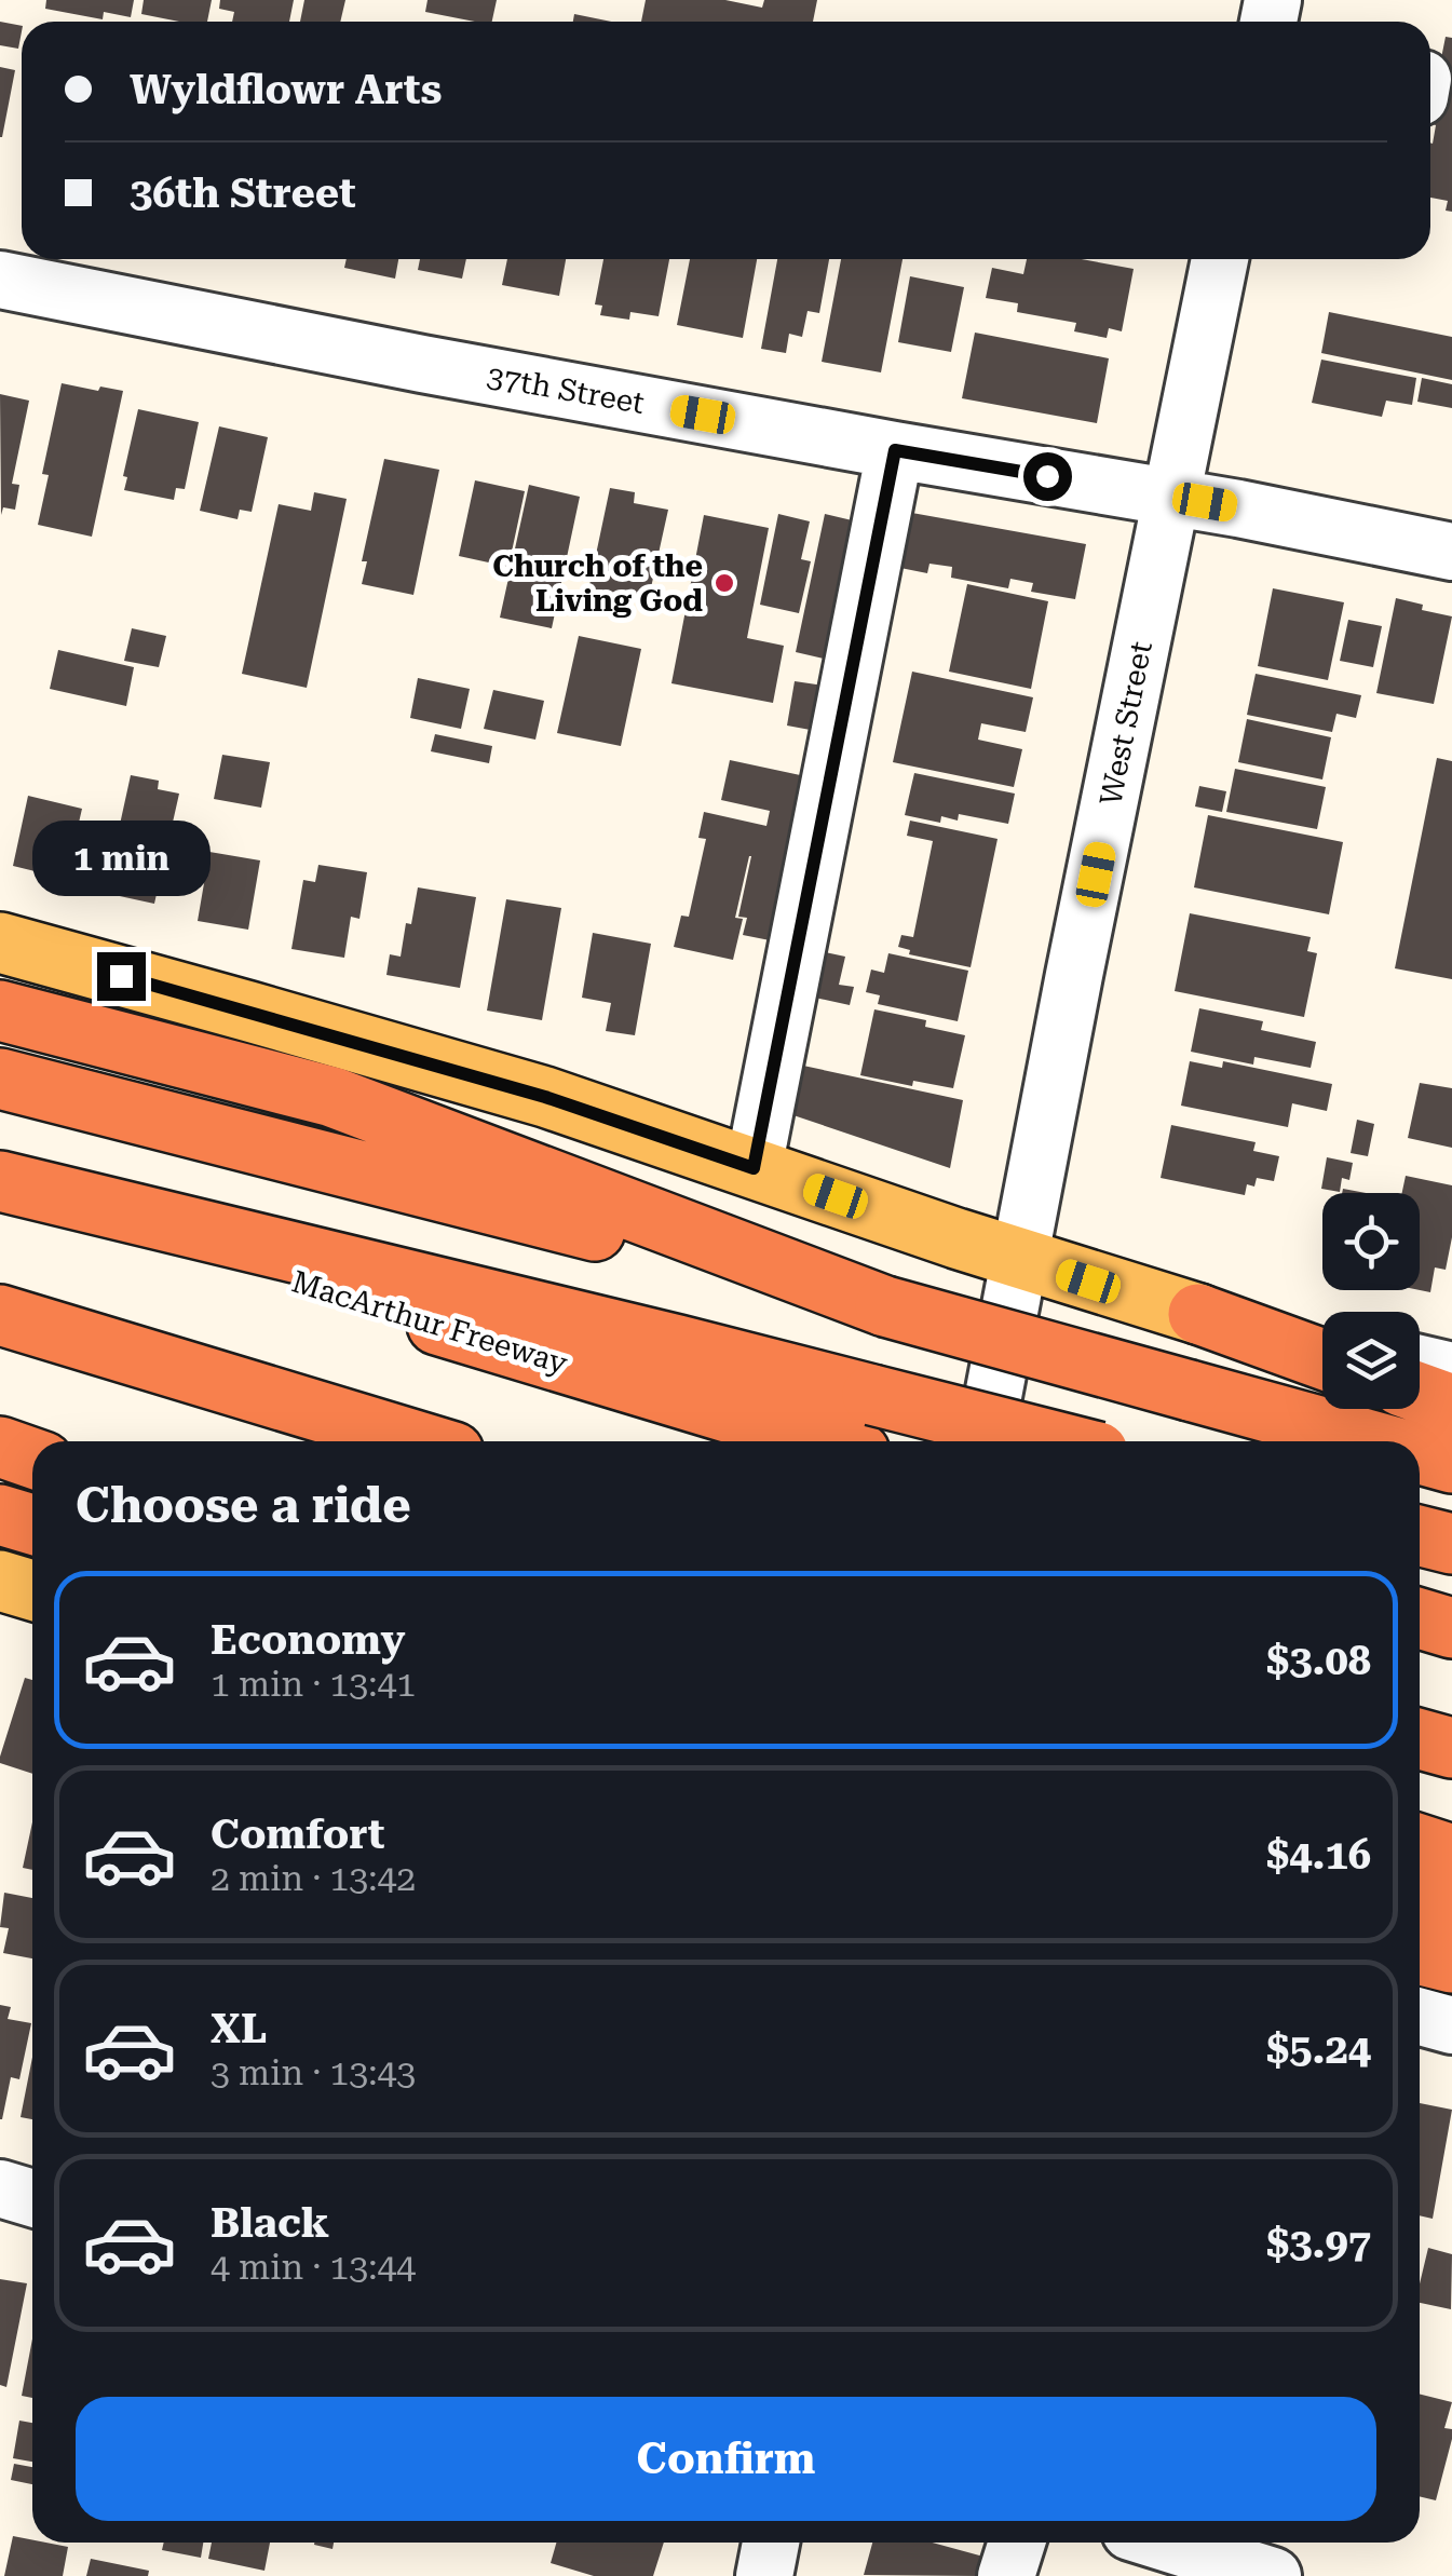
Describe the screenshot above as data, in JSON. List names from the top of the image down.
{
  "streets": {
    "highway": ["MacArthur Freeway"],
    "street": ["37th Street", "West Street"]
  },
  "crossings": [
    ["37th Street", "West Street"]
  ],
  "places": ["Church of the Living God"],
  "page": {
    "banner": ["Wyldflowr Arts", "36th Street"],
    "bubble": "1 min",
    "heading": "Choose a ride",
    "list": [
      {
        "name": "Economy",
        "note": "1 min · 13:41",
        "value": "$3.08"
      },
      {
        "name": "Comfort",
        "note": "2 min · 13:42",
        "value": "$4.16"
      },
      {
        "name": "XL",
        "note": "3 min · 13:43",
        "value": "$5.24"
      },
      {
        "name": "Black",
        "note": "4 min · 13:44",
        "value": "$3.97"
      }
    ],
    "buttons": "Confirm"
  }
}
